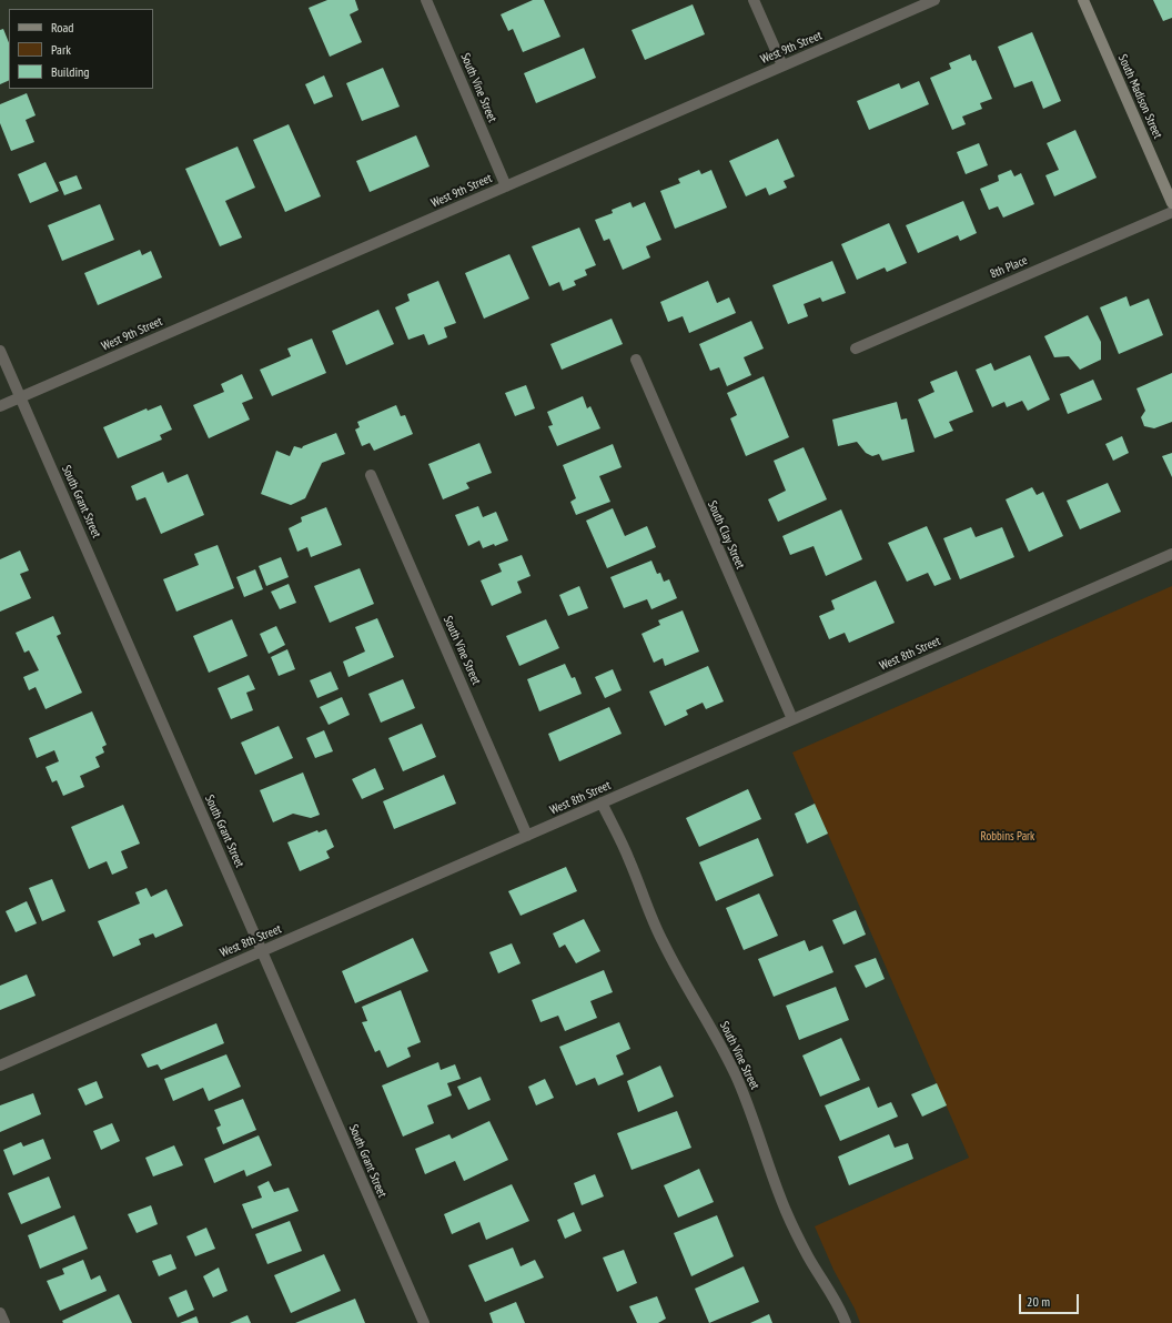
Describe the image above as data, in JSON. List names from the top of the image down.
{
  "streets": {
    "street": [
      "West 9th Street",
      "South Vine Street",
      "South Madison Street",
      "8th Place",
      "South Grant Street",
      "South Clay Street",
      "West 8th Street"
    ]
  },
  "crossings": [
    ["West 9th Street", "South Vine Street"],
    ["West 9th Street", "South Grant Street"],
    ["South Vine Street", "West 8th Street"],
    ["South Grant Street", "West 8th Street"],
    ["South Clay Street", "West 8th Street"]
  ],
  "parks": ["Robbins Park"],
  "legend": ["Road", "Park", "Building"],
  "scale_bar": "20 m"
}
